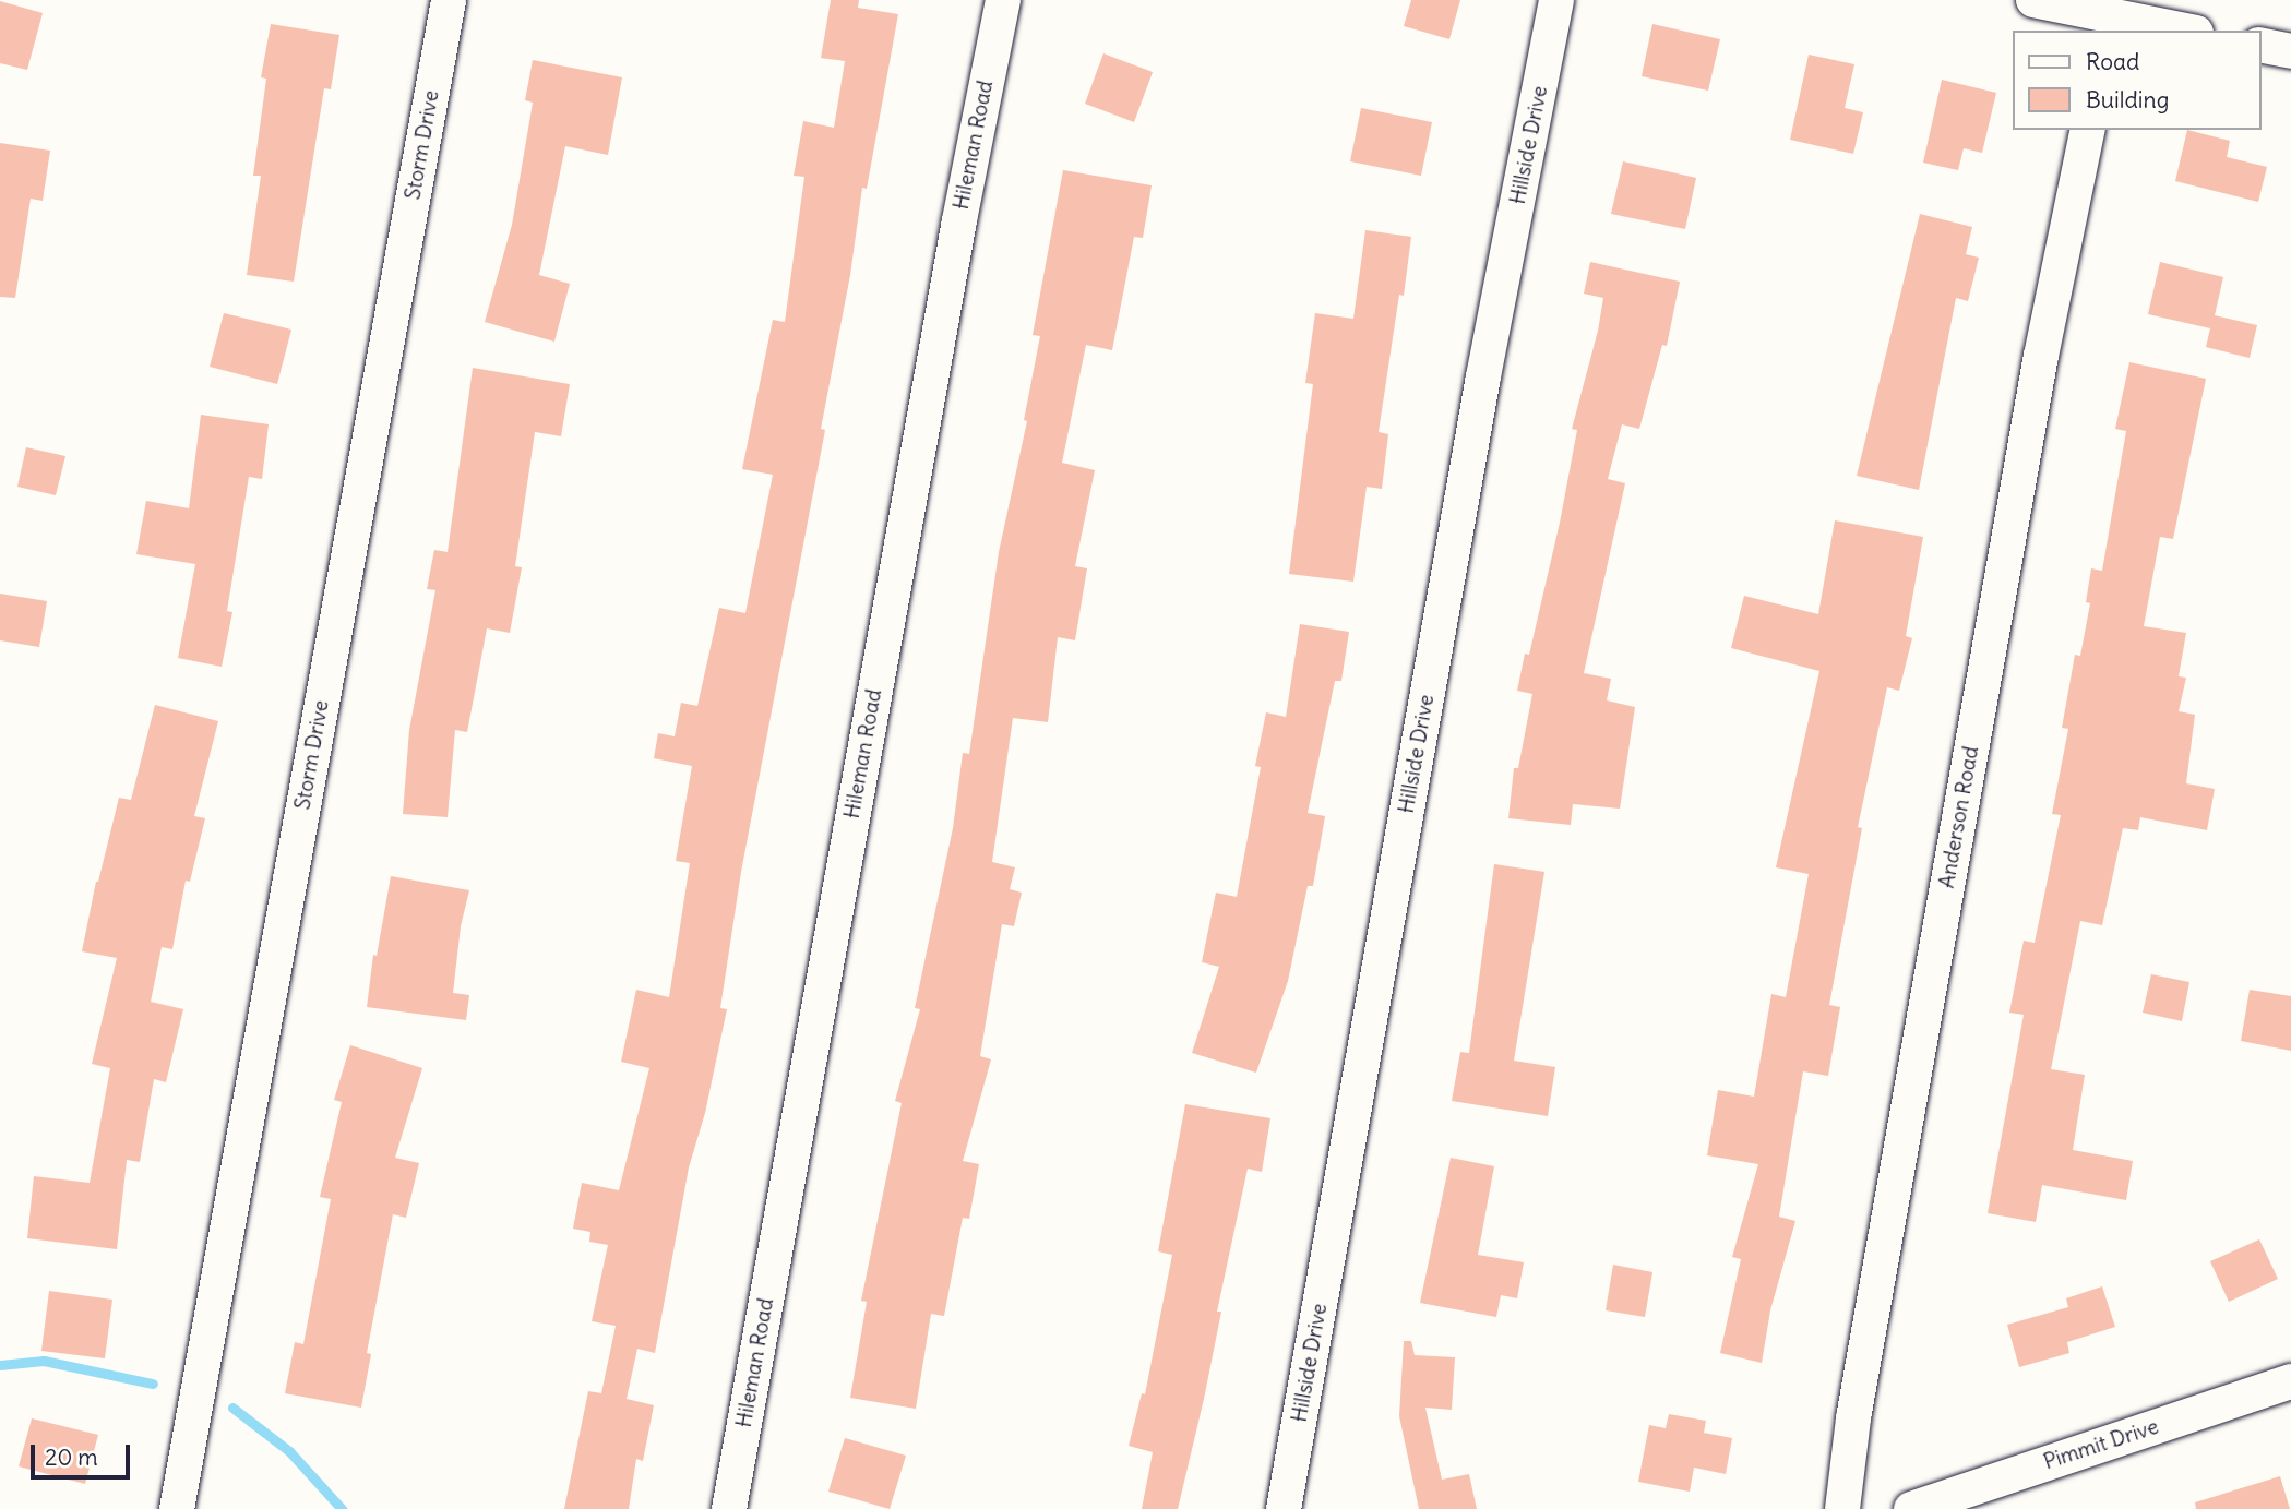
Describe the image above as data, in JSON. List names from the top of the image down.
{
  "streets": {
    "street": [
      "Storm Drive",
      "Hileman Road",
      "Hillside Drive",
      "Anderson Road",
      "Pimmit Drive"
    ]
  },
  "legend": ["Road", "Building"],
  "scale_bar": "20 m"
}
